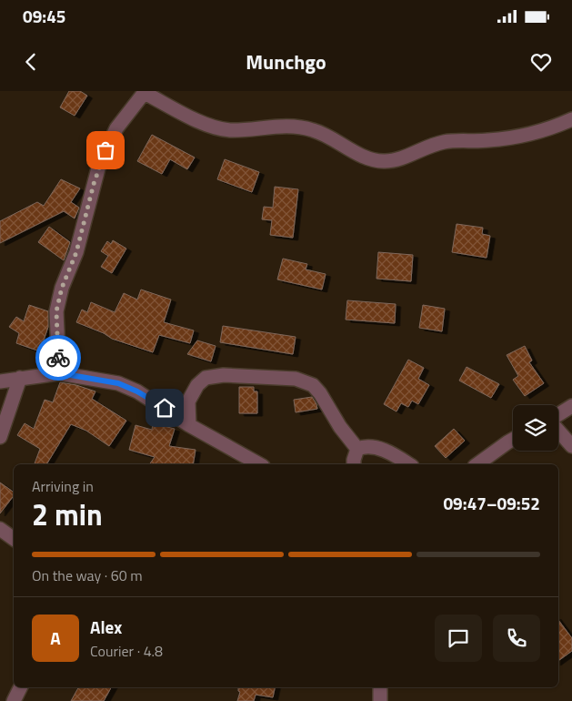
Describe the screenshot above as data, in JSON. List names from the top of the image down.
{
  "page": {
    "status": "09:45",
    "header": "Munchgo",
    "heading": ["2 min", "Arriving in", "09:47–09:52"],
    "panel": ["Alex", "Courier · 4.8"],
    "bar": "On the way · 60 m",
    "round": "A"
  }
}
